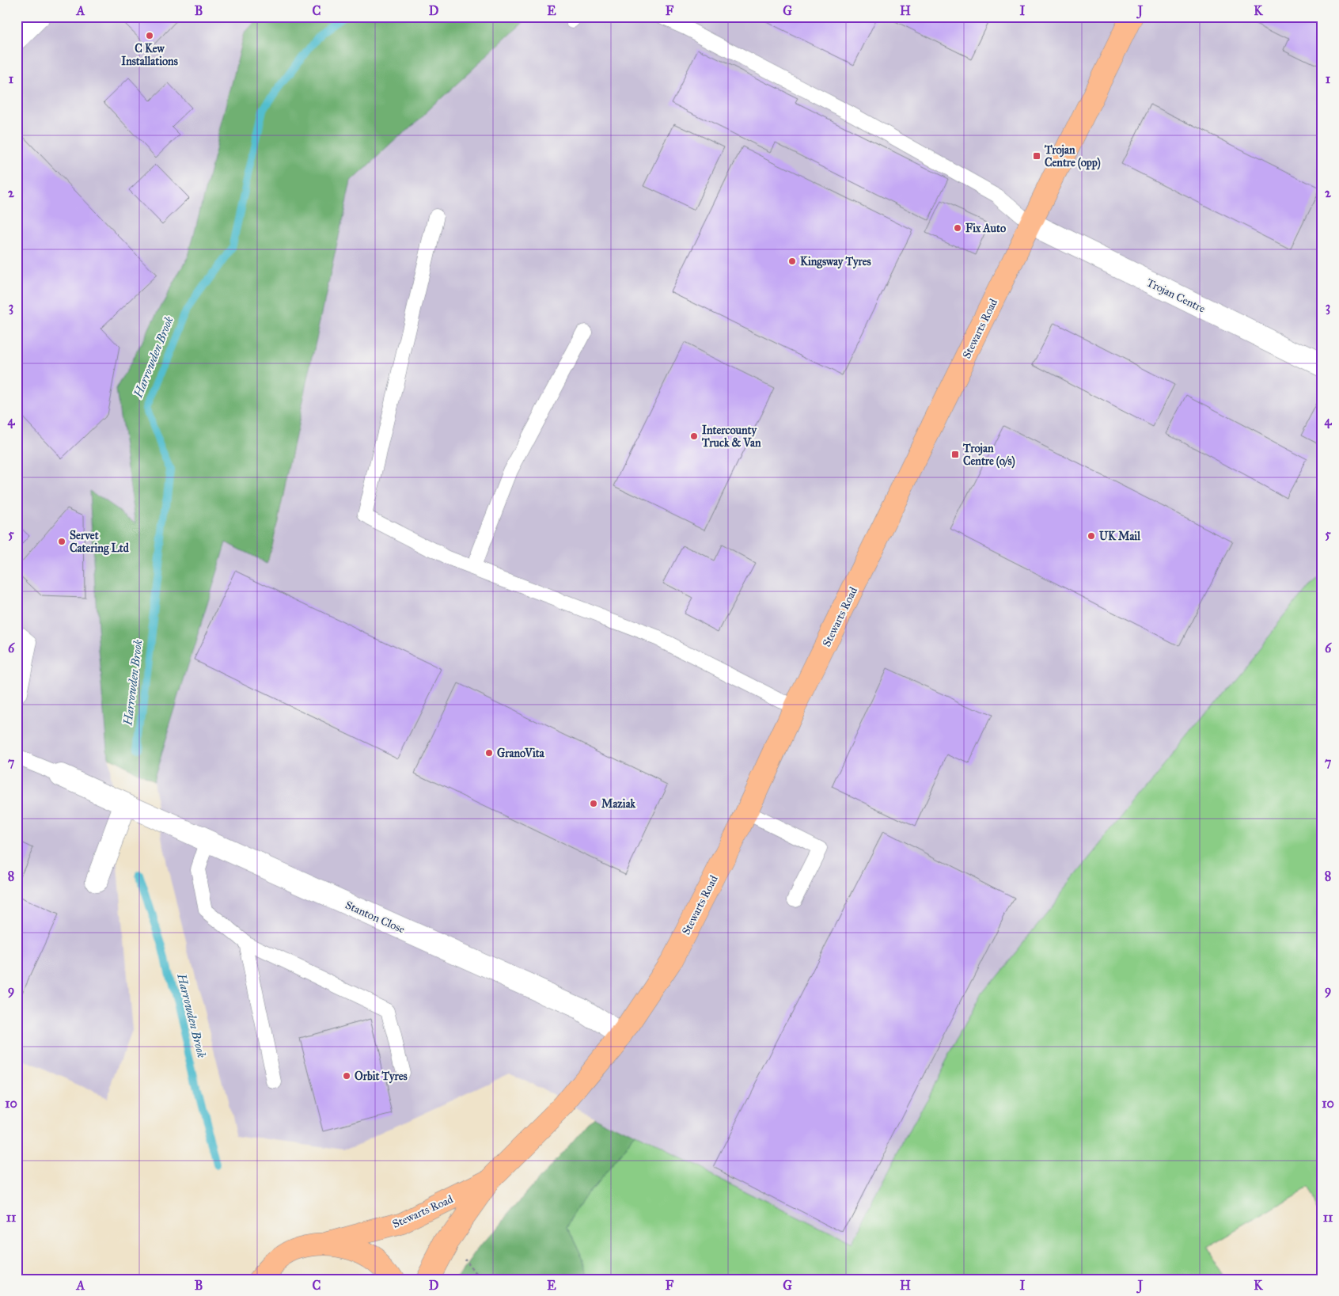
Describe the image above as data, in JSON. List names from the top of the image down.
{
  "streets": {
    "main road": ["Stewarts Road"],
    "street": ["Trojan Centre", "Stanton Close"]
  },
  "crossings": [
    ["Trojan Centre", "Stewarts Road"],
    ["Stewarts Road", "Stanton Close"]
  ],
  "water": ["Harrowden Brook"],
  "places": {
    "other": [
      "C Kew Installations",
      "Fix Auto",
      "Kingsway Tyres",
      "Intercounty Truck & Van",
      "UK Mail",
      "Servet Catering Ltd",
      "GranoVita",
      "Maziak",
      "Orbit Tyres"
    ],
    "transit": ["Trojan Centre (opp)", "Trojan Centre (o/s)"]
  },
  "grid": {
    "columns": [
      "A",
      "B",
      "C",
      "D",
      "E",
      "F",
      "G",
      "H",
      "I",
      "J",
      "K"
    ],
    "rows": [
      "1",
      "2",
      "3",
      "4",
      "5",
      "6",
      "7",
      "8",
      "9",
      "10",
      "11"
    ]
  }
}
